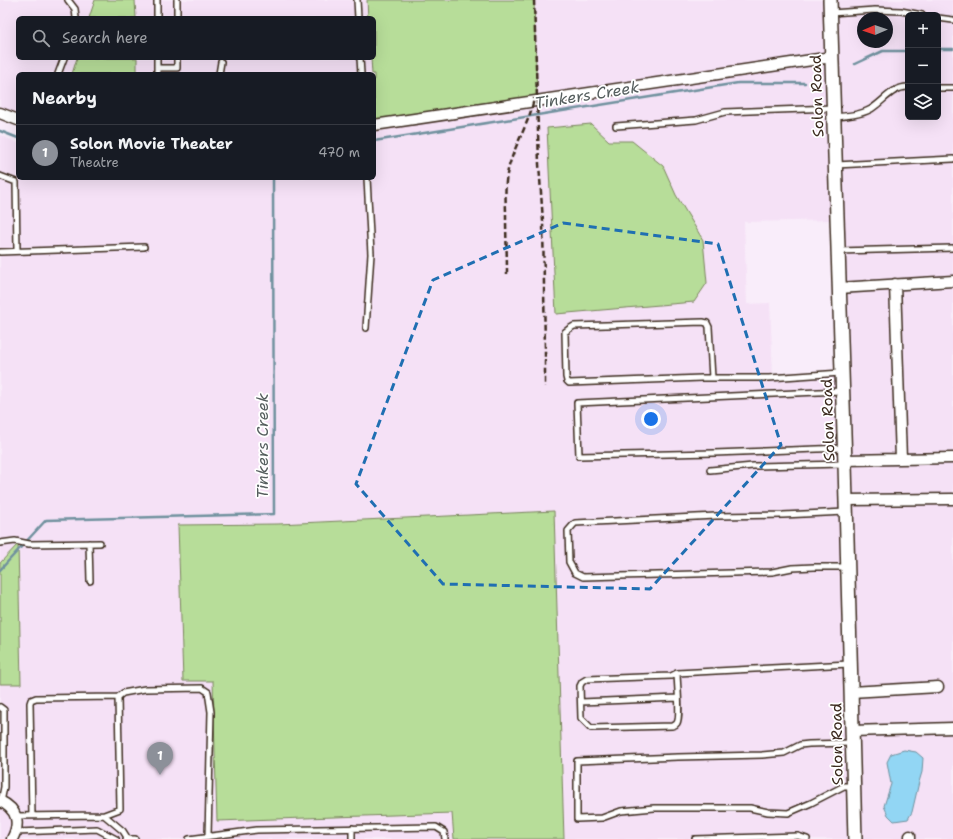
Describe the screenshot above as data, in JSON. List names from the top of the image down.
{
  "streets": {
    "street": ["Solon Road"]
  },
  "water": ["Tinkers Creek"],
  "north": "left",
  "page": {
    "map_buttons": ["+", "−"],
    "search": "Search here",
    "heading": "Nearby",
    "list": [
      {
        "mark": "1",
        "name": "Solon Movie Theater",
        "note": "Theatre",
        "value": "470 m"
      }
    ],
    "pins": "1"
  }
}
